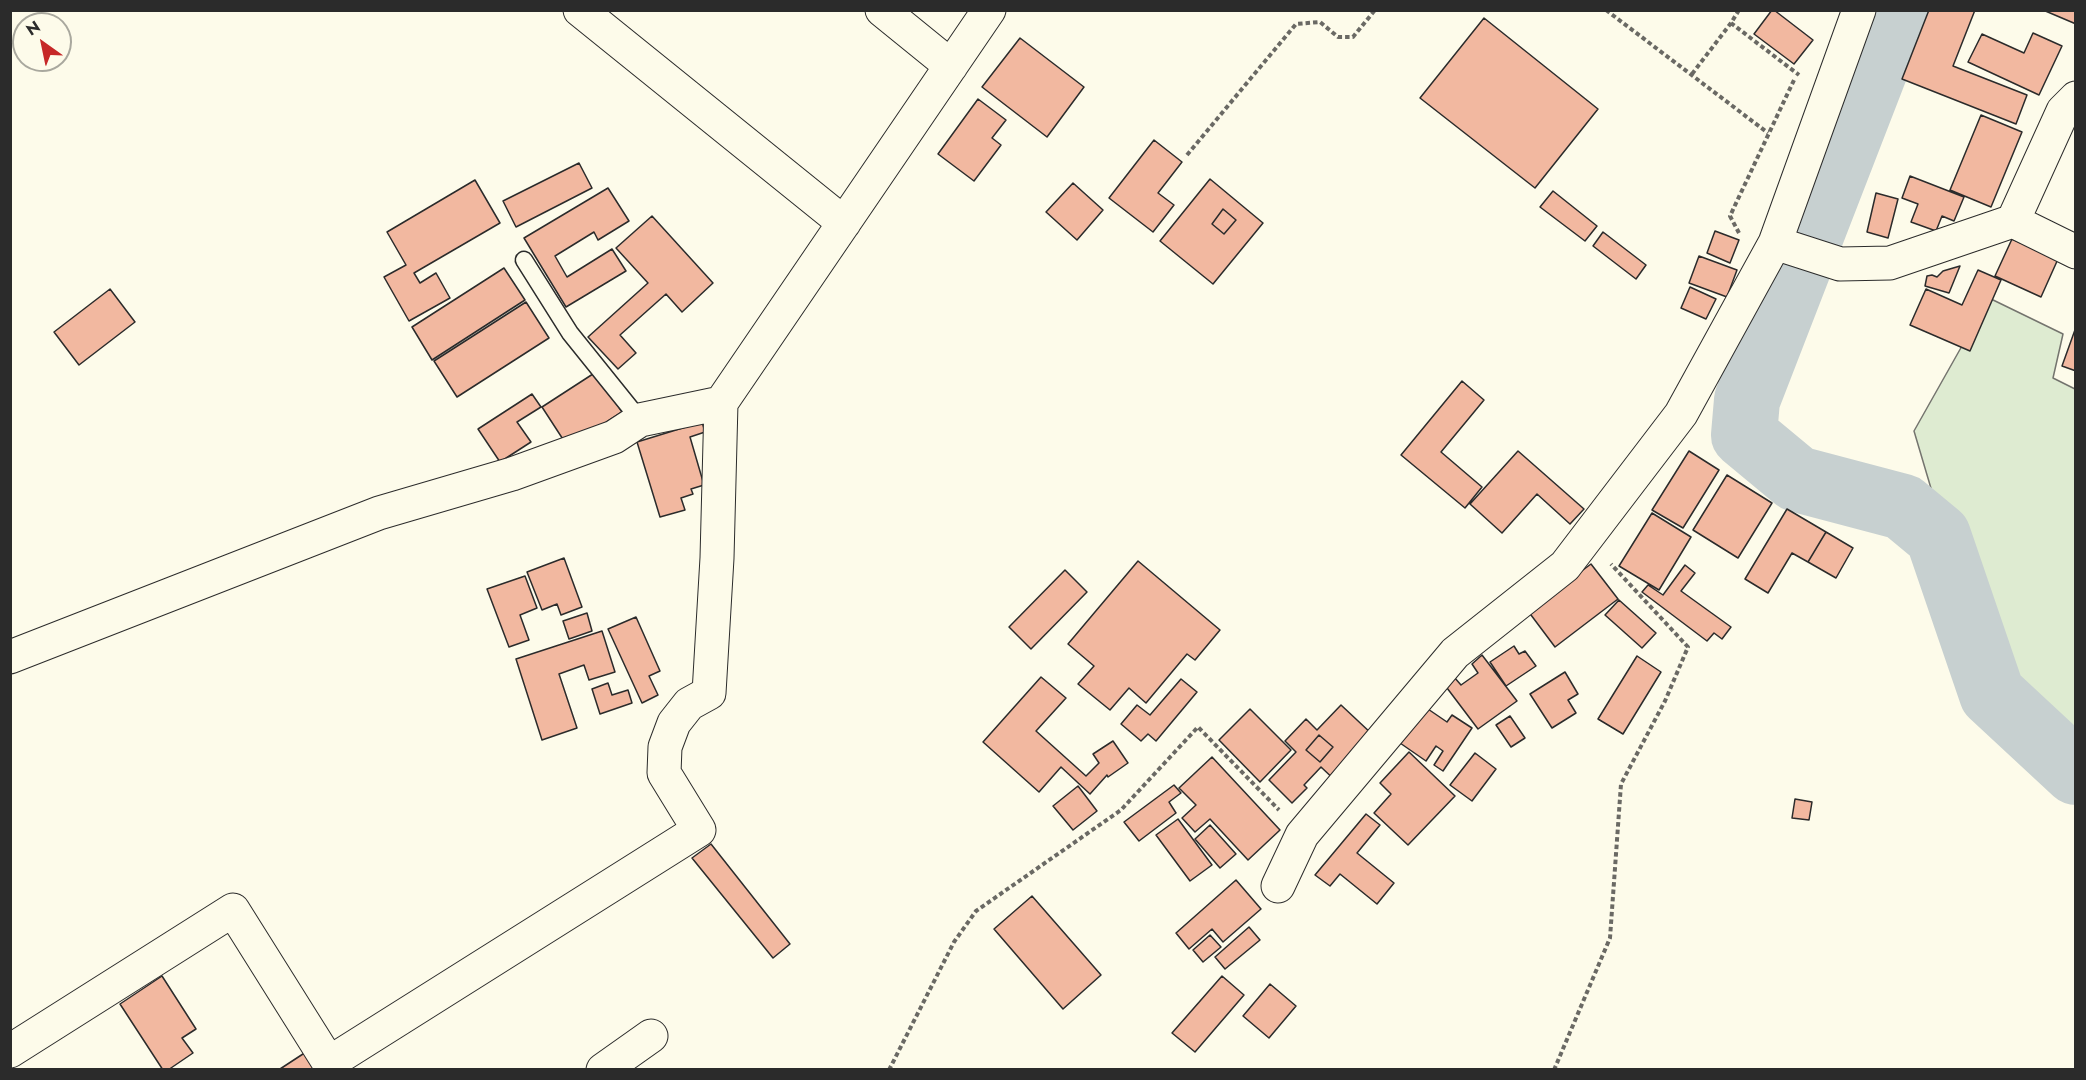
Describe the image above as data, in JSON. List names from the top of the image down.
{
  "north": "top left"
}
